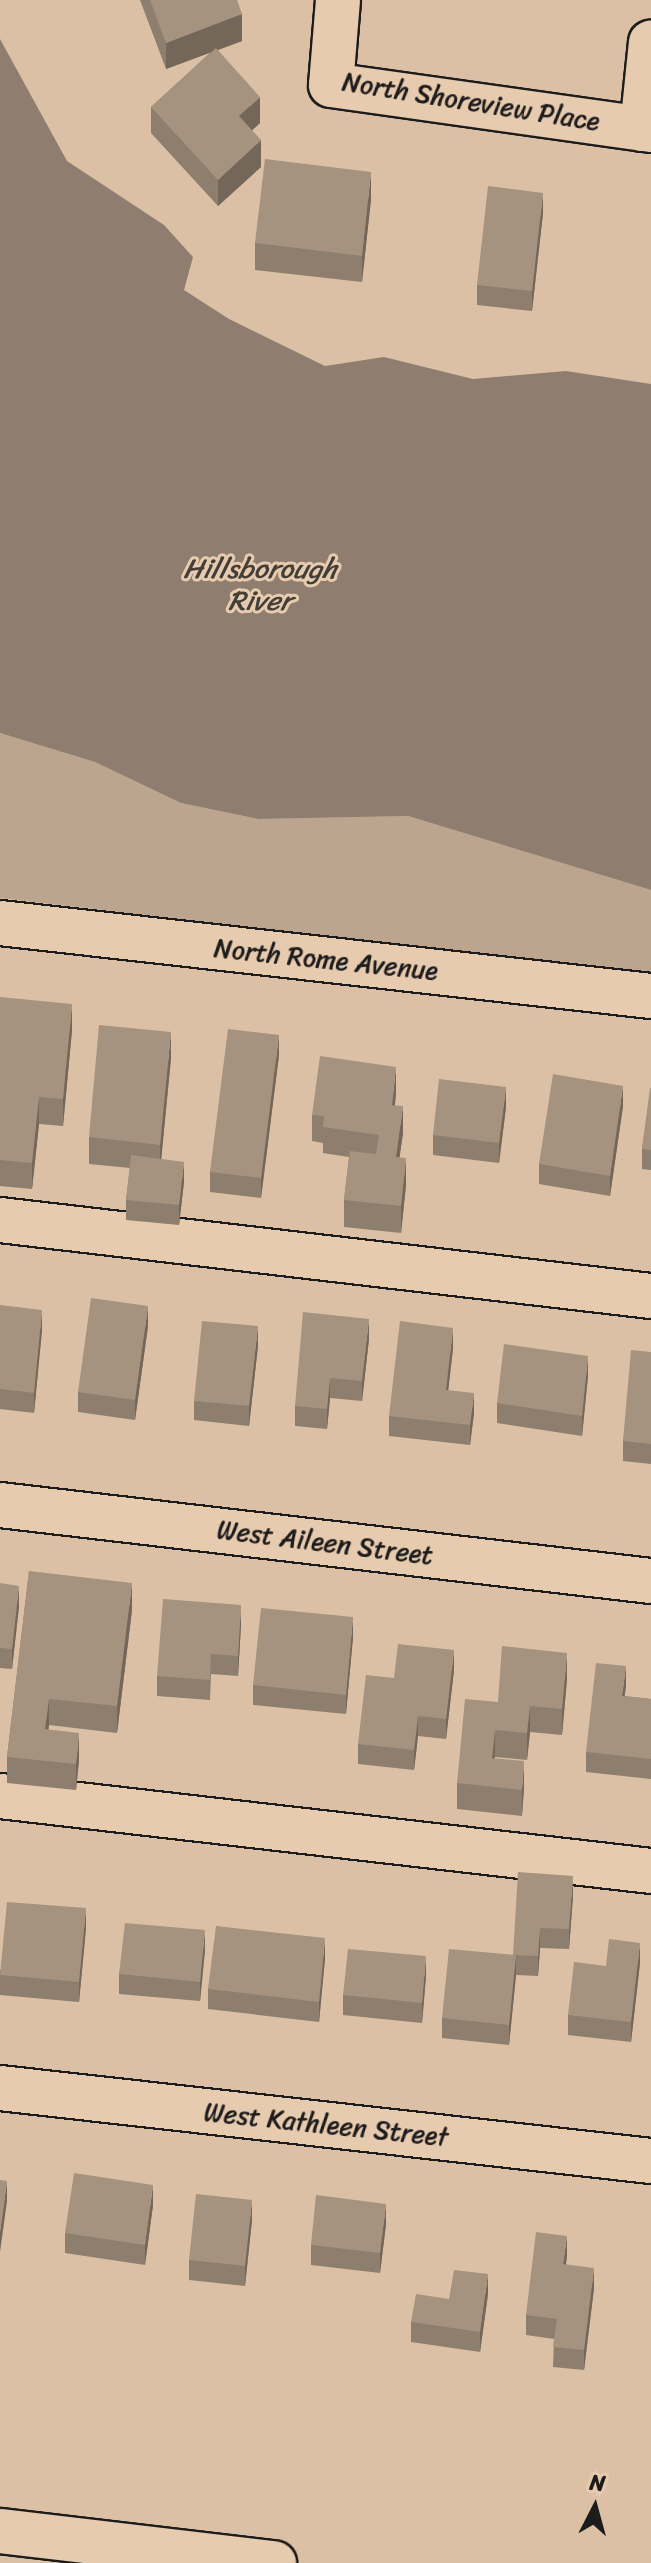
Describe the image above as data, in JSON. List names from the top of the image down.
{
  "streets": {
    "street": [
      "North Shoreview Place",
      "North Rome Avenue",
      "West Aileen Street",
      "West Kathleen Street"
    ]
  },
  "water": ["Hillsborough River"],
  "north": "top"
}
